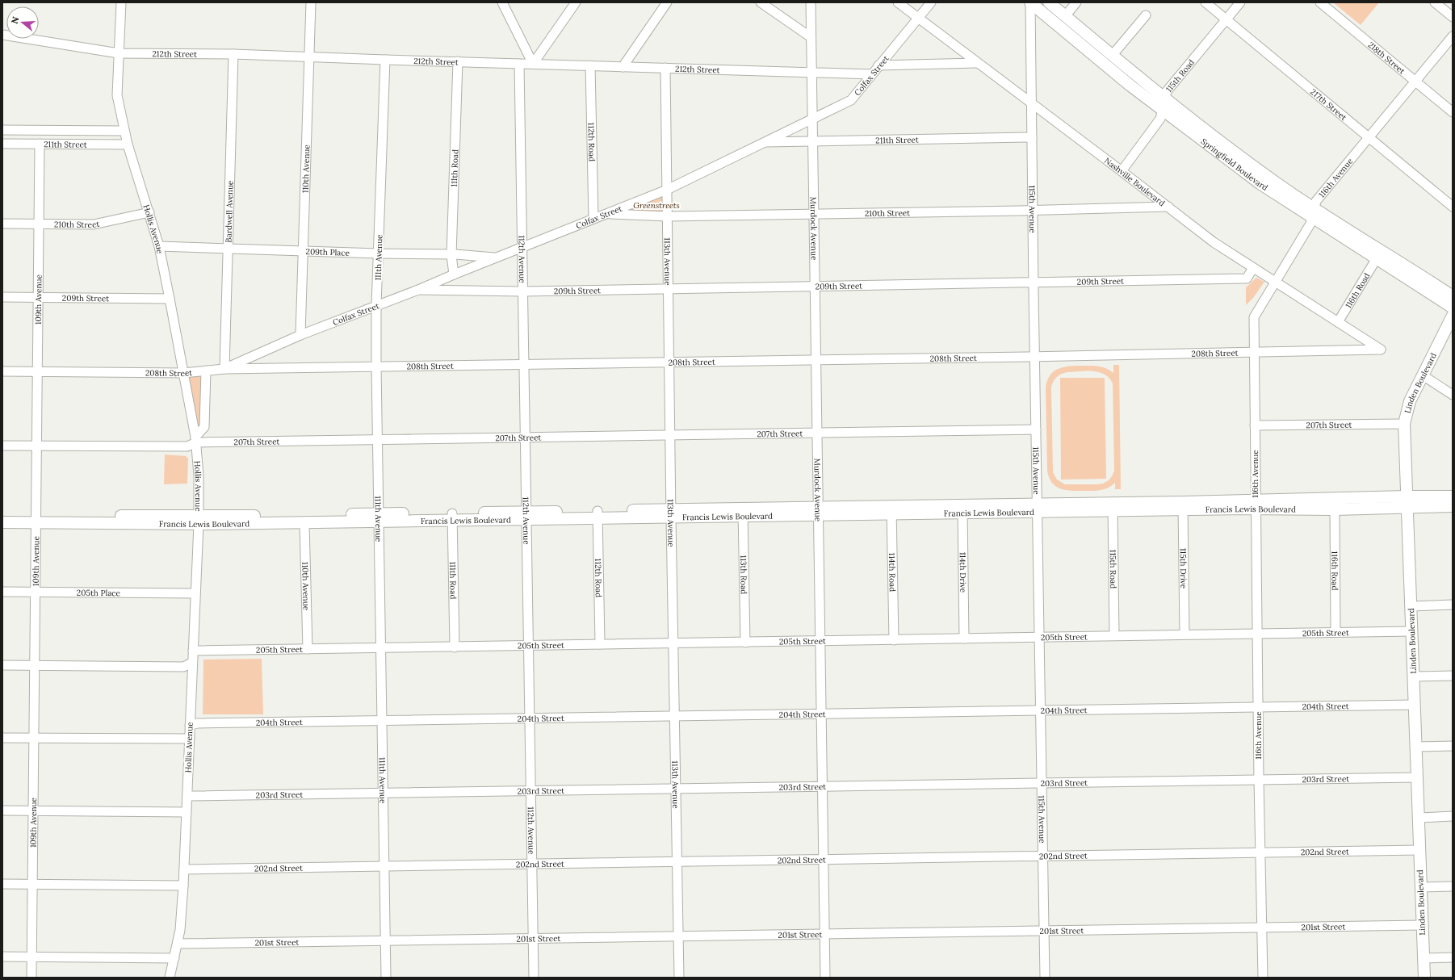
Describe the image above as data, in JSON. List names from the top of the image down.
{
  "streets": {
    "main road": ["Springfield Boulevard", "Linden Boulevard", "Francis Lewis Boulevard"],
    "street": [
      "212th Street",
      "218th Street",
      "Colfax Street",
      "115th Road",
      "217th Street",
      "211th Street",
      "112th Road",
      "111th Road",
      "110th Avenue",
      "116th Avenue",
      "Nashville Boulevard",
      "115th Avenue",
      "Bardwell Avenue",
      "210th Street",
      "Murdock Avenue",
      "Hollis Avenue",
      "209th Place",
      "111th Avenue",
      "112th Avenue",
      "113th Avenue",
      "209th Street",
      "116th Road",
      "109th Avenue",
      "208th Street",
      "207th Street",
      "115th Drive",
      "114th Road",
      "114th Drive",
      "113th Road",
      "205th Place",
      "205th Street",
      "204th Street",
      "203rd Street",
      "202nd Street",
      "201st Street"
    ]
  },
  "crossings": [
    ["212th Street", "Colfax Street"],
    ["212th Street", "112th Road"],
    ["212th Street", "111th Road"],
    ["212th Street", "110th Avenue"],
    ["212th Street", "Bardwell Avenue"],
    ["212th Street", "Murdock Avenue"],
    ["212th Street", "Hollis Avenue"],
    ["212th Street", "111th Avenue"],
    ["212th Street", "112th Avenue"],
    ["212th Street", "113th Avenue"],
    ["218th Street", "116th Avenue"],
    ["Colfax Street", "211th Street"],
    ["Colfax Street", "112th Road"],
    ["Colfax Street", "111th Road"],
    ["Colfax Street", "110th Avenue"],
    ["Colfax Street", "Nashville Boulevard"],
    ["Colfax Street", "Bardwell Avenue"],
    ["Colfax Street", "210th Street"],
    ["Colfax Street", "Murdock Avenue"],
    ["Colfax Street", "209th Place"],
    ["Colfax Street", "111th Avenue"],
    ["Colfax Street", "112th Avenue"],
    ["Colfax Street", "113th Avenue"],
    ["Colfax Street", "209th Street"],
    ["Colfax Street", "208th Street"],
    ["115th Road", "217th Street"],
    ["115th Road", "Springfield Boulevard"],
    ["115th Road", "Nashville Boulevard"],
    ["115th Road", "Francis Lewis Boulevard"],
    ["115th Road", "205th Street"],
    ["217th Street", "116th Avenue"],
    ["211th Street", "115th Avenue"],
    ["211th Street", "Murdock Avenue"],
    ["211th Street", "Hollis Avenue"],
    ["211th Street", "109th Avenue"],
    ["112th Road", "Francis Lewis Boulevard"],
    ["112th Road", "205th Street"],
    ["Springfield Boulevard", "116th Avenue"],
    ["Springfield Boulevard", "115th Avenue"],
    ["Springfield Boulevard", "116th Road"],
    ["111th Road", "209th Place"],
    ["111th Road", "Francis Lewis Boulevard"],
    ["111th Road", "205th Street"],
    ["110th Avenue", "209th Place"],
    ["110th Avenue", "Francis Lewis Boulevard"],
    ["110th Avenue", "205th Street"],
    ["116th Avenue", "Nashville Boulevard"],
    ["116th Avenue", "208th Street"],
    ["116th Avenue", "207th Street"],
    ["116th Avenue", "Francis Lewis Boulevard"],
    ["116th Avenue", "205th Street"],
    ["116th Avenue", "204th Street"],
    ["116th Avenue", "203rd Street"],
    ["116th Avenue", "202nd Street"],
    ["116th Avenue", "201st Street"],
    ["Nashville Boulevard", "115th Avenue"],
    ["Nashville Boulevard", "210th Street"],
    ["Nashville Boulevard", "209th Street"],
    ["Nashville Boulevard", "116th Road"],
    ["Nashville Boulevard", "208th Street"],
    ["115th Avenue", "210th Street"],
    ["115th Avenue", "209th Street"],
    ["115th Avenue", "208th Street"],
    ["115th Avenue", "207th Street"],
    ["115th Avenue", "Francis Lewis Boulevard"],
    ["115th Avenue", "205th Street"],
    ["115th Avenue", "204th Street"],
    ["115th Avenue", "203rd Street"],
    ["115th Avenue", "202nd Street"],
    ["115th Avenue", "201st Street"],
    ["Bardwell Avenue", "209th Place"],
    ["Bardwell Avenue", "208th Street"],
    ["210th Street", "Murdock Avenue"],
    ["210th Street", "Hollis Avenue"],
    ["210th Street", "113th Avenue"],
    ["210th Street", "109th Avenue"],
    ["Murdock Avenue", "209th Street"],
    ["Murdock Avenue", "208th Street"],
    ["Murdock Avenue", "207th Street"],
    ["Murdock Avenue", "Francis Lewis Boulevard"],
    ["Murdock Avenue", "205th Street"],
    ["Murdock Avenue", "204th Street"],
    ["Murdock Avenue", "203rd Street"],
    ["Murdock Avenue", "202nd Street"],
    ["Murdock Avenue", "201st Street"],
    ["Hollis Avenue", "209th Place"],
    ["Hollis Avenue", "209th Street"],
    ["Hollis Avenue", "208th Street"],
    ["Hollis Avenue", "207th Street"],
    ["Hollis Avenue", "Francis Lewis Boulevard"],
    ["Hollis Avenue", "205th Place"],
    ["Hollis Avenue", "205th Street"],
    ["Hollis Avenue", "204th Street"],
    ["Hollis Avenue", "203rd Street"],
    ["Hollis Avenue", "202nd Street"],
    ["Hollis Avenue", "201st Street"],
    ["209th Place", "111th Avenue"],
    ["111th Avenue", "208th Street"],
    ["111th Avenue", "207th Street"],
    ["111th Avenue", "Francis Lewis Boulevard"],
    ["111th Avenue", "205th Street"],
    ["111th Avenue", "204th Street"],
    ["111th Avenue", "203rd Street"],
    ["111th Avenue", "202nd Street"],
    ["111th Avenue", "201st Street"],
    ["112th Avenue", "209th Street"],
    ["112th Avenue", "208th Street"],
    ["112th Avenue", "207th Street"],
    ["112th Avenue", "Francis Lewis Boulevard"],
    ["112th Avenue", "205th Street"],
    ["112th Avenue", "204th Street"],
    ["112th Avenue", "203rd Street"],
    ["112th Avenue", "202nd Street"],
    ["112th Avenue", "201st Street"],
    ["113th Avenue", "209th Street"],
    ["113th Avenue", "208th Street"],
    ["113th Avenue", "207th Street"],
    ["113th Avenue", "Francis Lewis Boulevard"],
    ["113th Avenue", "205th Street"],
    ["113th Avenue", "204th Street"],
    ["113th Avenue", "203rd Street"],
    ["113th Avenue", "202nd Street"],
    ["113th Avenue", "201st Street"],
    ["209th Street", "109th Avenue"],
    ["116th Road", "Francis Lewis Boulevard"],
    ["116th Road", "205th Street"],
    ["109th Avenue", "208th Street"],
    ["109th Avenue", "207th Street"],
    ["109th Avenue", "Francis Lewis Boulevard"],
    ["109th Avenue", "205th Place"],
    ["Linden Boulevard", "207th Street"],
    ["Linden Boulevard", "Francis Lewis Boulevard"],
    ["Linden Boulevard", "205th Street"],
    ["Linden Boulevard", "204th Street"],
    ["Linden Boulevard", "203rd Street"],
    ["Linden Boulevard", "202nd Street"],
    ["Linden Boulevard", "201st Street"],
    ["Francis Lewis Boulevard", "115th Drive"],
    ["Francis Lewis Boulevard", "114th Road"],
    ["Francis Lewis Boulevard", "114th Drive"],
    ["Francis Lewis Boulevard", "113th Road"],
    ["115th Drive", "205th Street"],
    ["114th Road", "205th Street"],
    ["114th Drive", "205th Street"],
    ["113th Road", "205th Street"]
  ],
  "parks": ["Greenstreets"],
  "north": "left"
}
